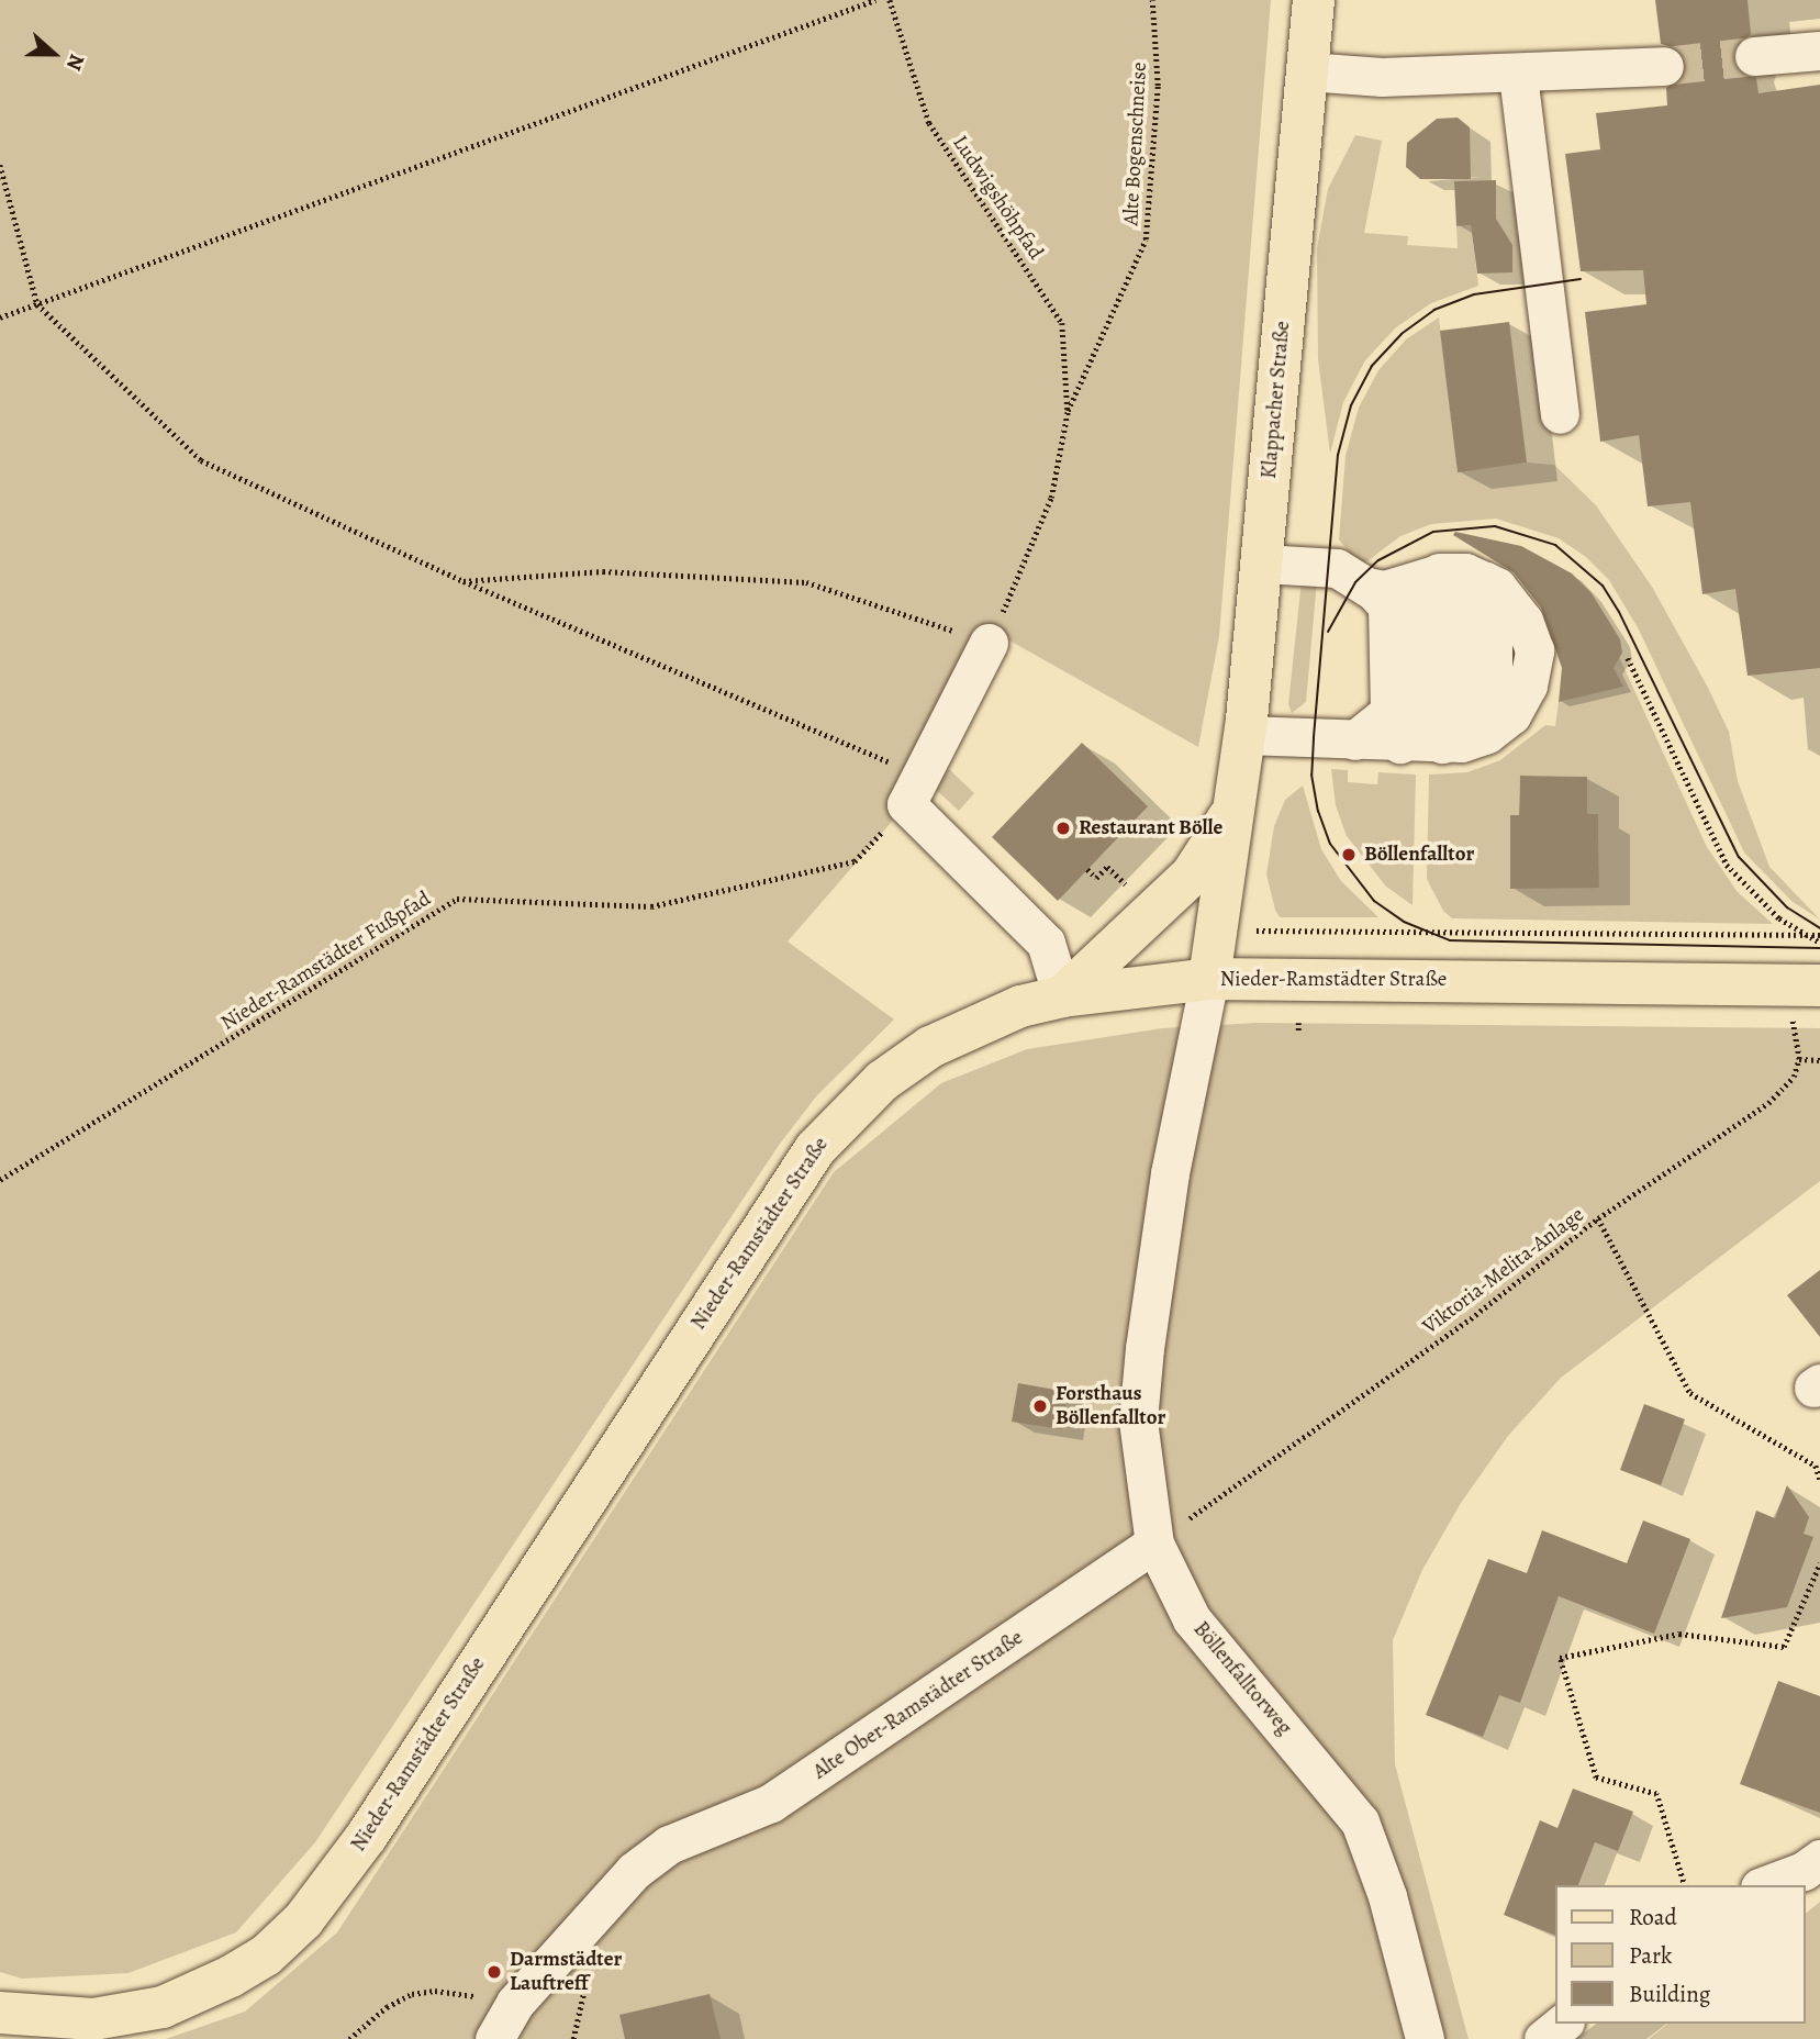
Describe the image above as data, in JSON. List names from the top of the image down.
{
  "streets": {
    "main road": ["Klappacher Straße", "Nieder-Ramstädter Straße"],
    "street": ["Böllenfalltorweg", "Alte Ober-Ramstädter Straße"],
    "path": [
      "Alte Bogenschneise",
      "Ludwigshöhpfad",
      "Nieder-Ramstädter Fußpfad",
      "Viktoria-Melita-Anlage"
    ]
  },
  "crossings": [
    ["Alte Bogenschneise", "Ludwigshöhpfad"],
    ["Klappacher Straße", "Nieder-Ramstädter Straße"],
    ["Klappacher Straße", "Böllenfalltorweg"],
    ["Nieder-Ramstädter Straße", "Böllenfalltorweg"],
    ["Viktoria-Melita-Anlage", "Böllenfalltorweg"],
    ["Viktoria-Melita-Anlage", "Alte Ober-Ramstädter Straße"],
    ["Böllenfalltorweg", "Alte Ober-Ramstädter Straße"]
  ],
  "places": [
    "Restaurant Bölle",
    "Böllenfalltor",
    "Forsthaus Böllenfalltor",
    "Darmstädter Lauftreff"
  ],
  "legend": ["Road", "Park", "Building"],
  "north": "right"
}
